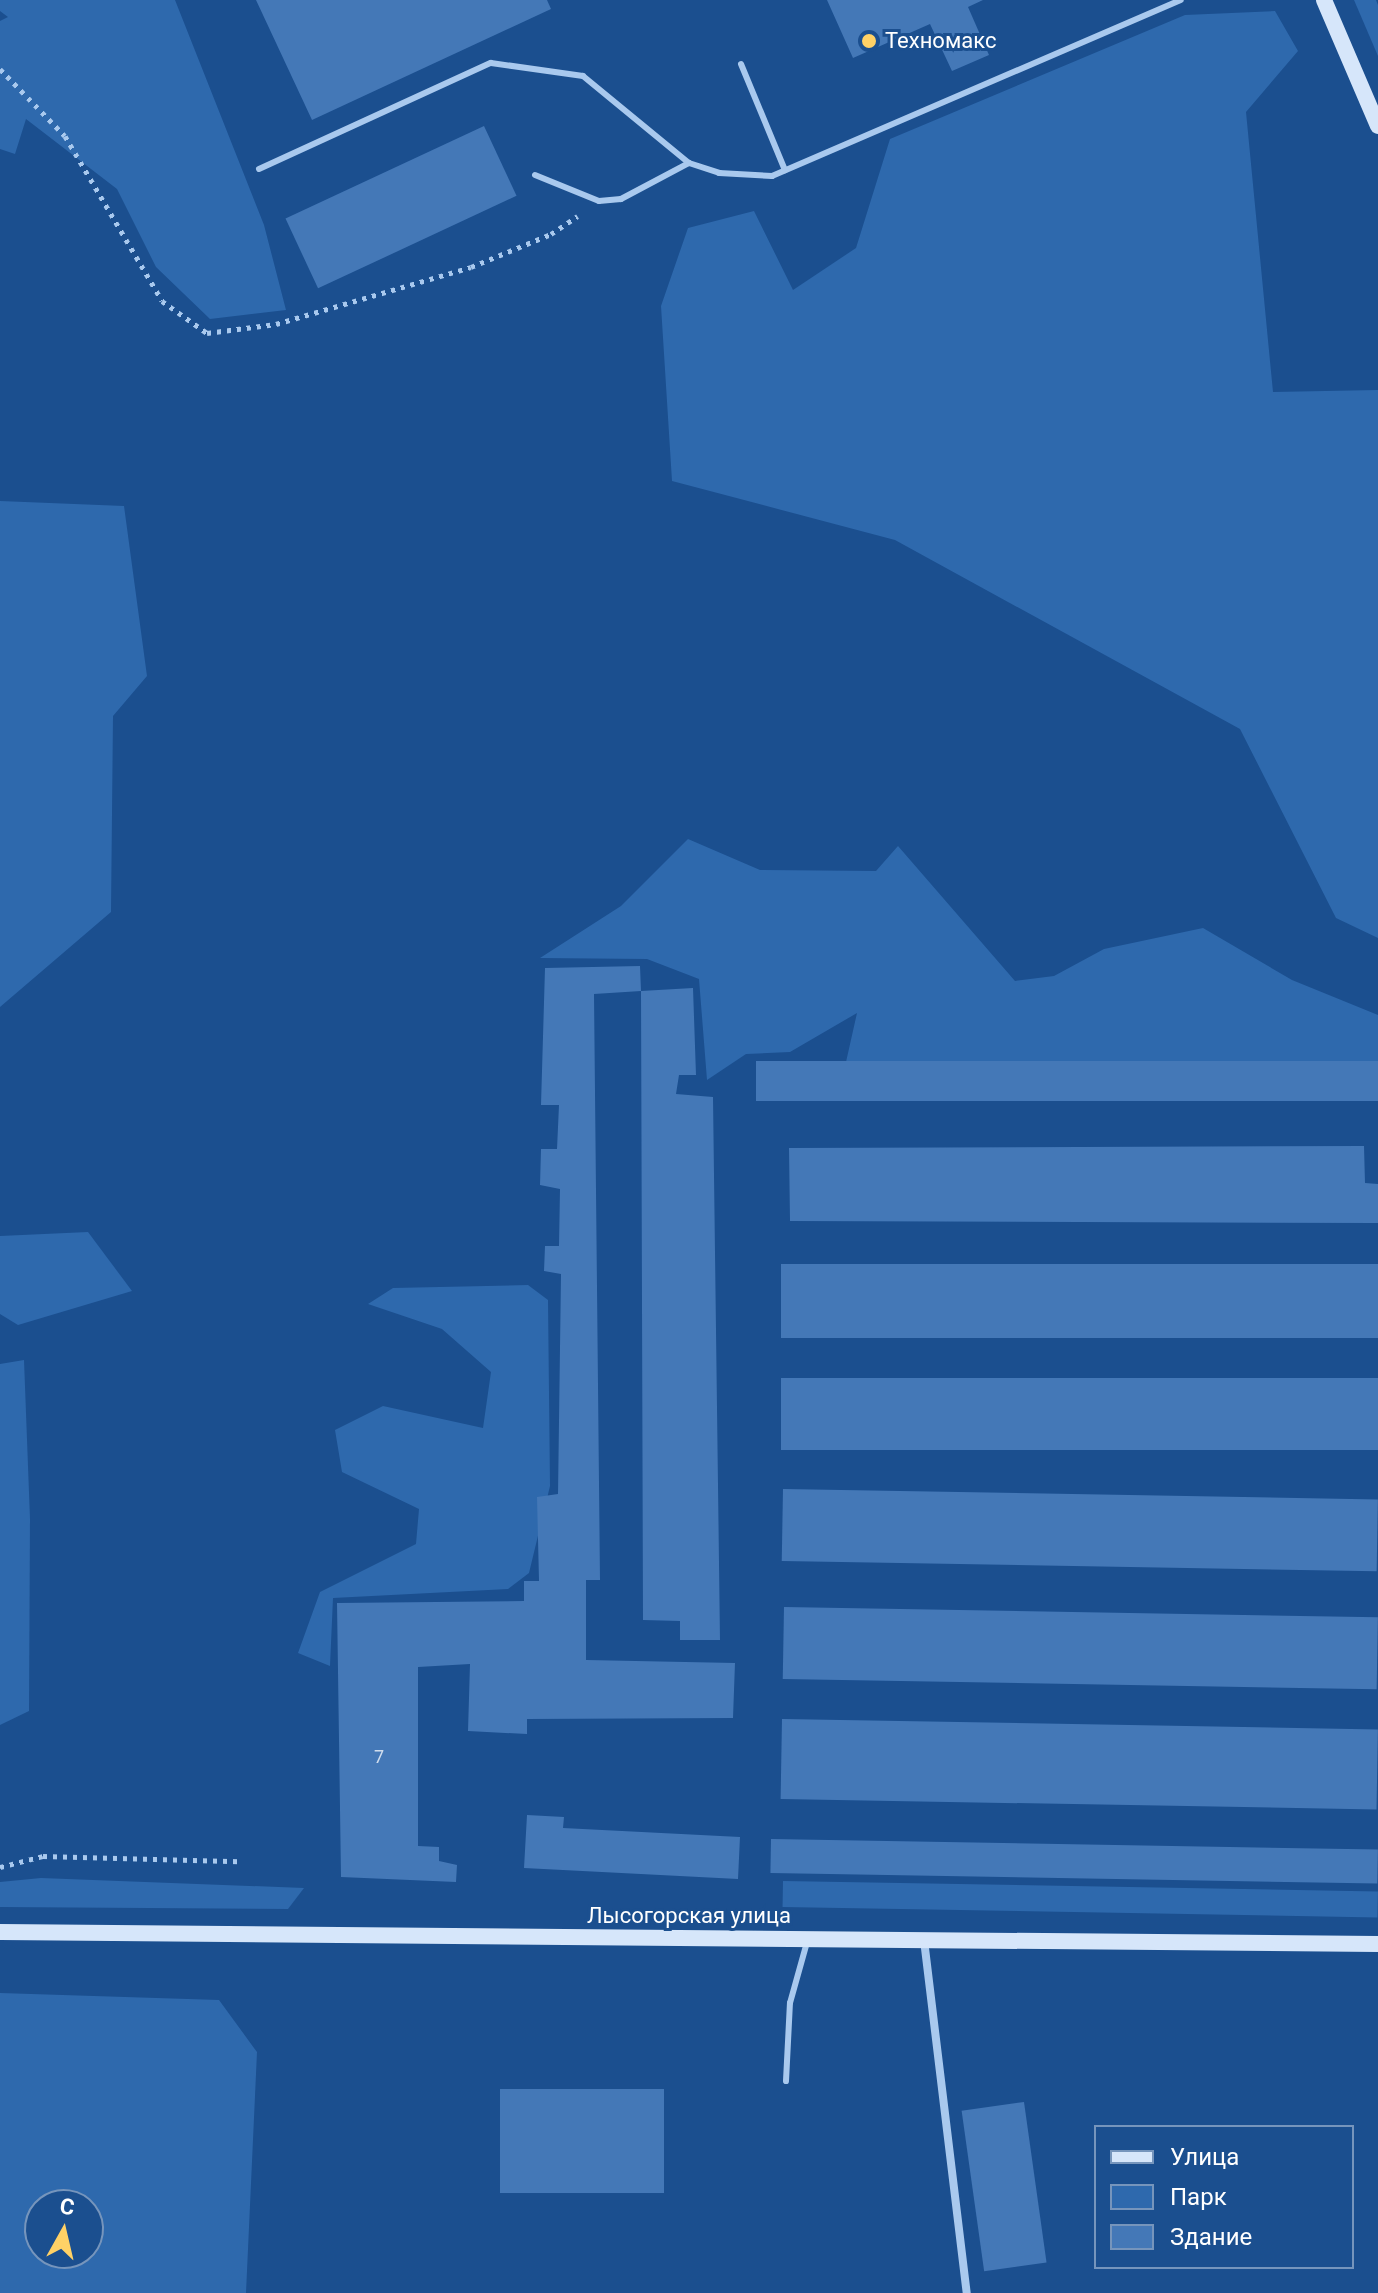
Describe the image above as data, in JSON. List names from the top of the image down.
{
  "streets": {
    "street": ["Лысогорская улица"]
  },
  "places": ["Техномакс"],
  "house_numbers": ["7"],
  "legend": ["Улица", "Парк", "Здание"],
  "north": "top"
}
